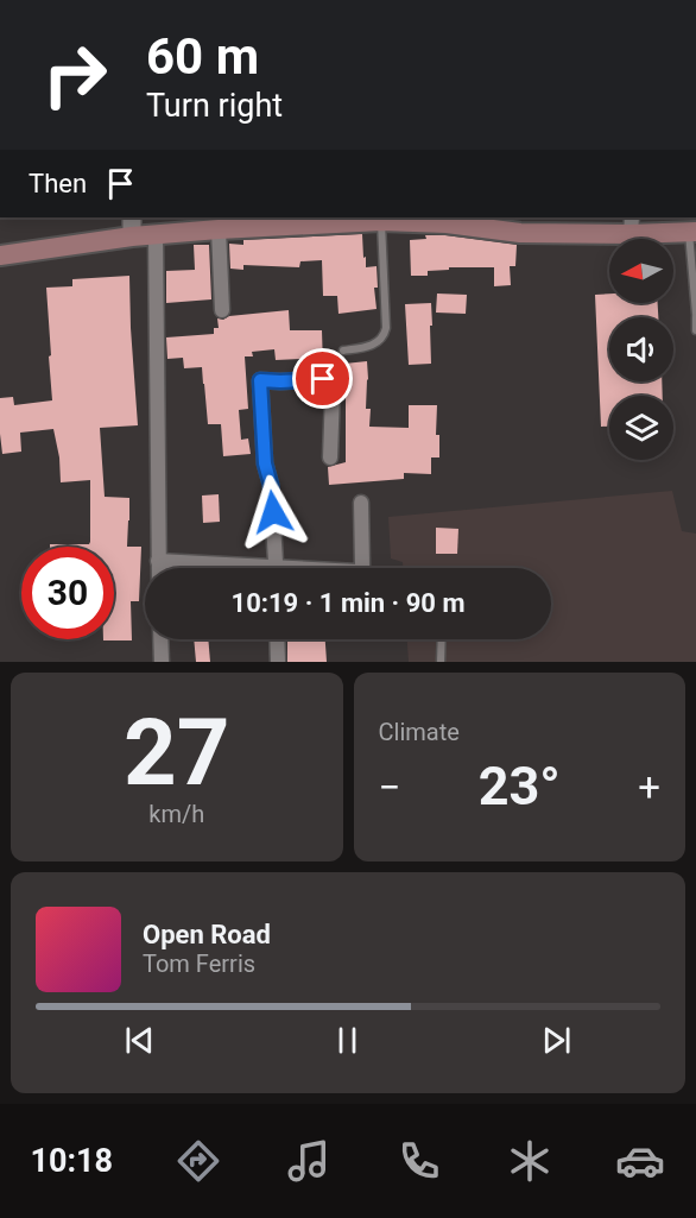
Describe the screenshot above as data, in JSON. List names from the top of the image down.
{
  "north": "left",
  "page": {
    "turn": ["60 m", "Turn right"],
    "then": "Then",
    "limit": "30",
    "trip": "10:19 · 1 min · 90 m",
    "tile": [
      ["27", "km/h"],
      "Climate"
    ],
    "heat": ["−", "23°", "+"],
    "song": ["Open Road", "Tom Ferris"],
    "tabs": "10:18"
  }
}
